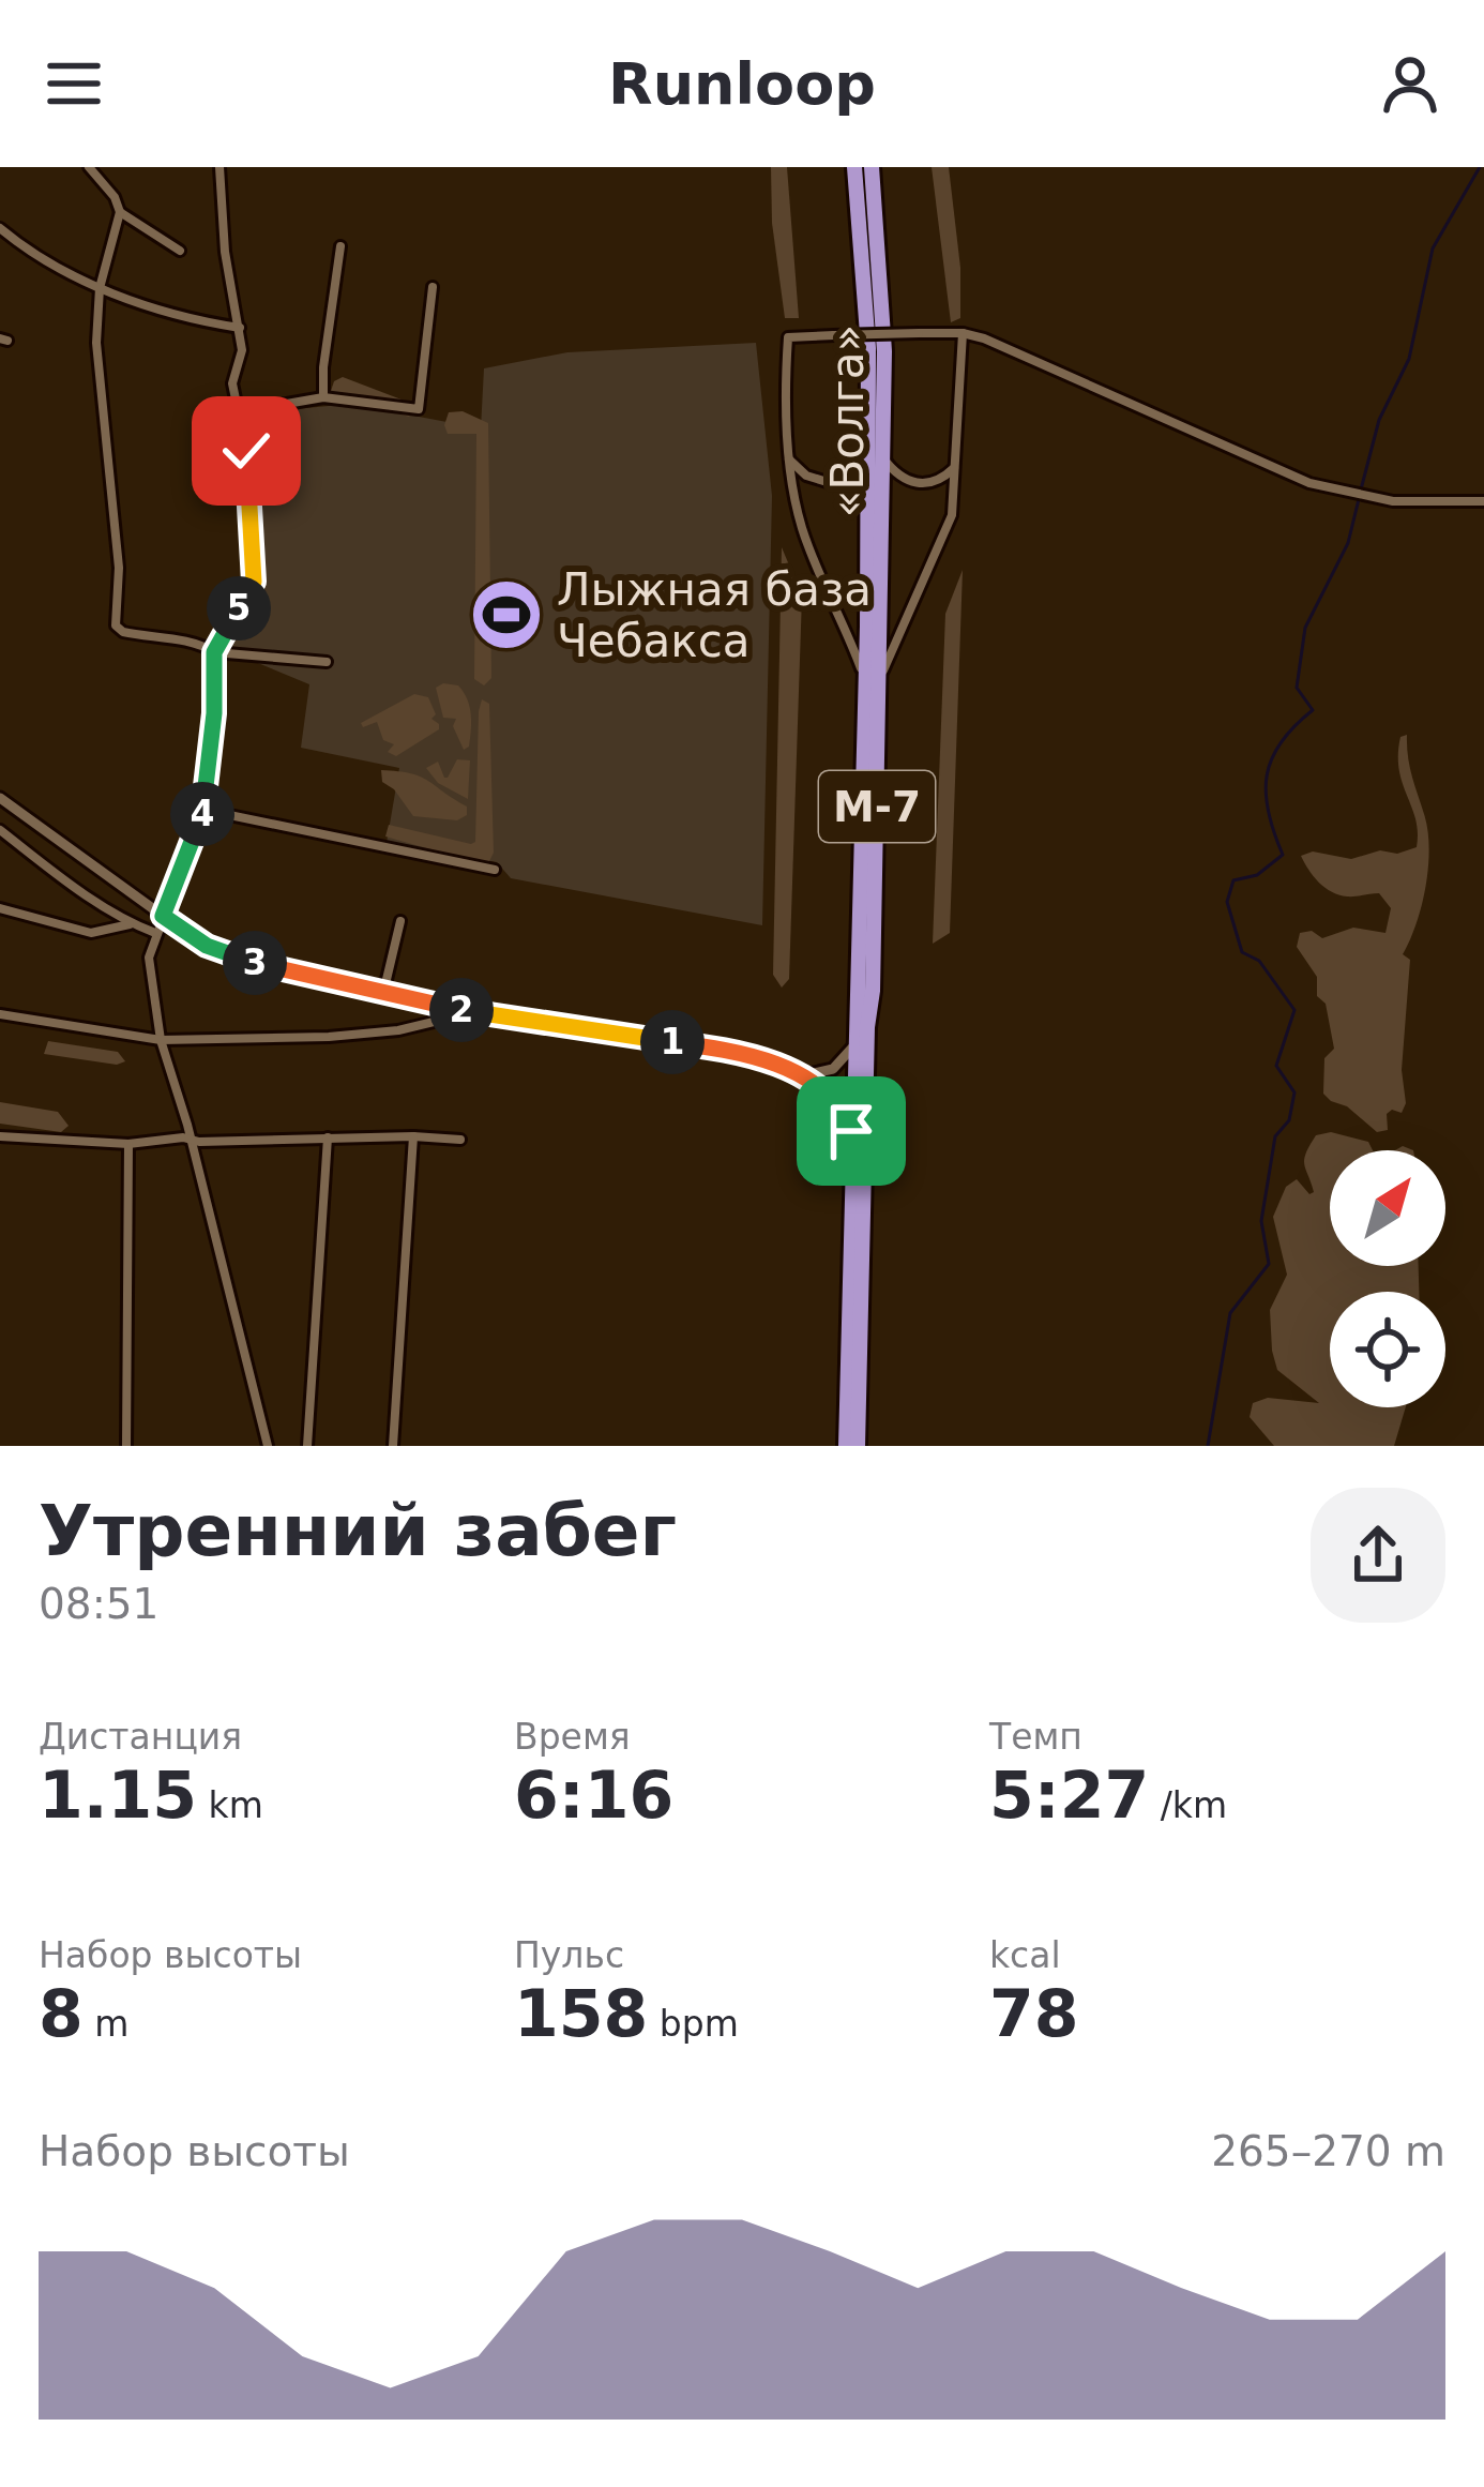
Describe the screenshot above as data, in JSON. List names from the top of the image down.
{
  "streets": {
    "highway": ["«Волга»", "М-7"]
  },
  "places": {
    "sports": ["Лыжная база Чебакса"]
  },
  "north": "top right",
  "page": {
    "header": "Runloop",
    "pins": [
      "5",
      "4",
      "3",
      "2",
      "1"
    ],
    "heading": ["Утренний забег", "08:51"],
    "stats": [
      ["Дистанция", "1.15 km"],
      ["Время", "6:16"],
      ["Темп", "5:27 /km"],
      ["Набор высоты", "8 m"],
      ["Пульс", "158 bpm"],
      ["kcal", "78"]
    ],
    "chart": ["Набор высоты", "265–270 m"]
  }
}
